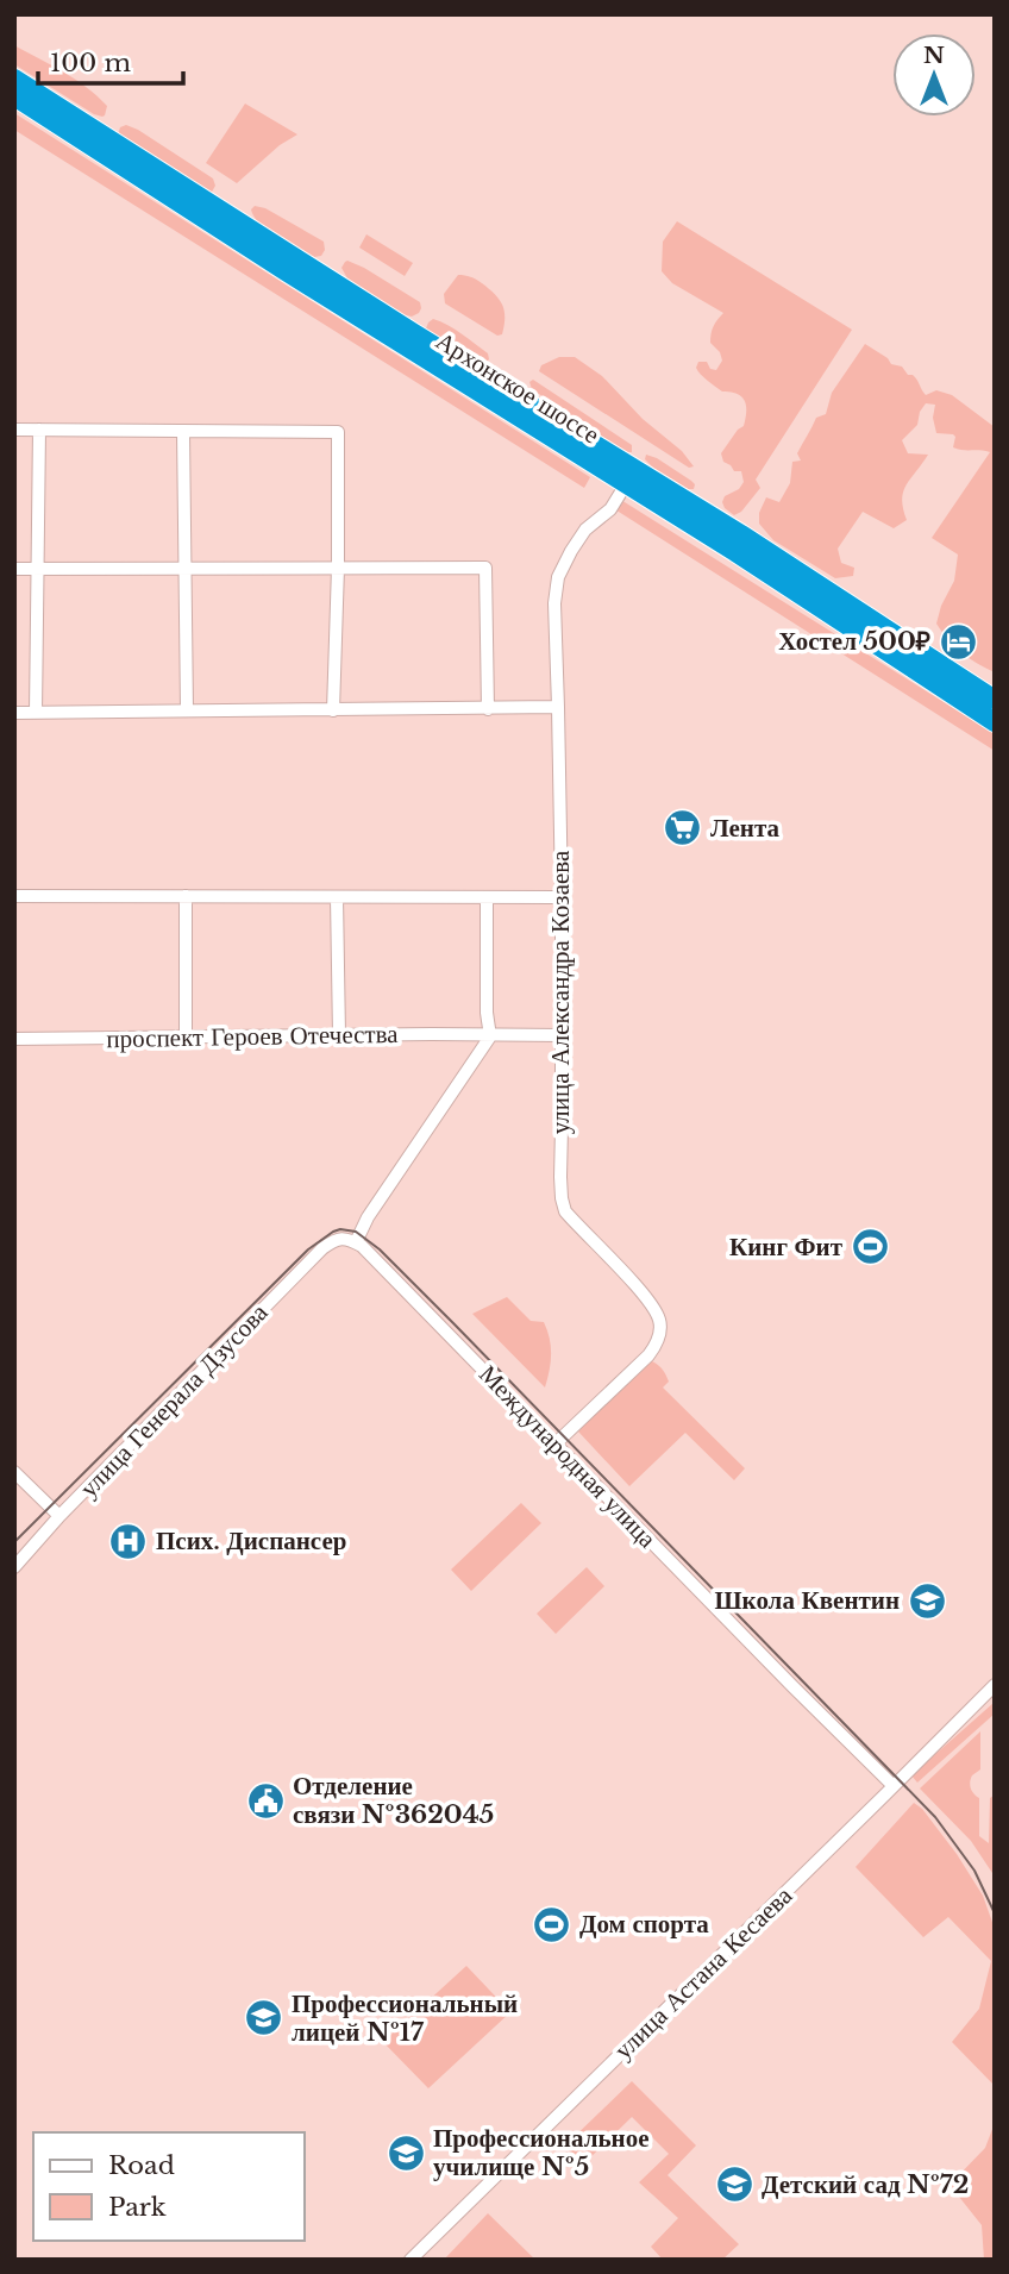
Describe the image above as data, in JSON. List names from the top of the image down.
{
  "streets": {
    "highway": ["Архонское шоссе"],
    "street": [
      "улица Александра Козаева",
      "проспект Героев Отечества",
      "улица Генерала Дзусова",
      "Международная улица",
      "улица Астана Кесаева"
    ]
  },
  "crossings": [
    ["Архонское шоссе", "улица Александра Козаева"],
    ["улица Александра Козаева", "проспект Героев Отечества"],
    ["улица Александра Козаева", "Международная улица"],
    ["улица Генерала Дзусова", "Международная улица"],
    ["Международная улица", "улица Астана Кесаева"]
  ],
  "places": {
    "hotel": ["Хостел 500₽"],
    "supermarket": ["Лента"],
    "sports": ["Кинг Фит", "Дом спорта"],
    "hospital": ["Псих. Диспансер"],
    "school or university": [
      "Школа Квентин",
      "Профессиональный лицей №17",
      "Профессиональное училище №5",
      "Детский сад №72"
    ],
    "public building": ["Отделение связи №362045"]
  },
  "legend": ["Road", "Park"],
  "scale_bar": "100 m",
  "north": "top"
}
